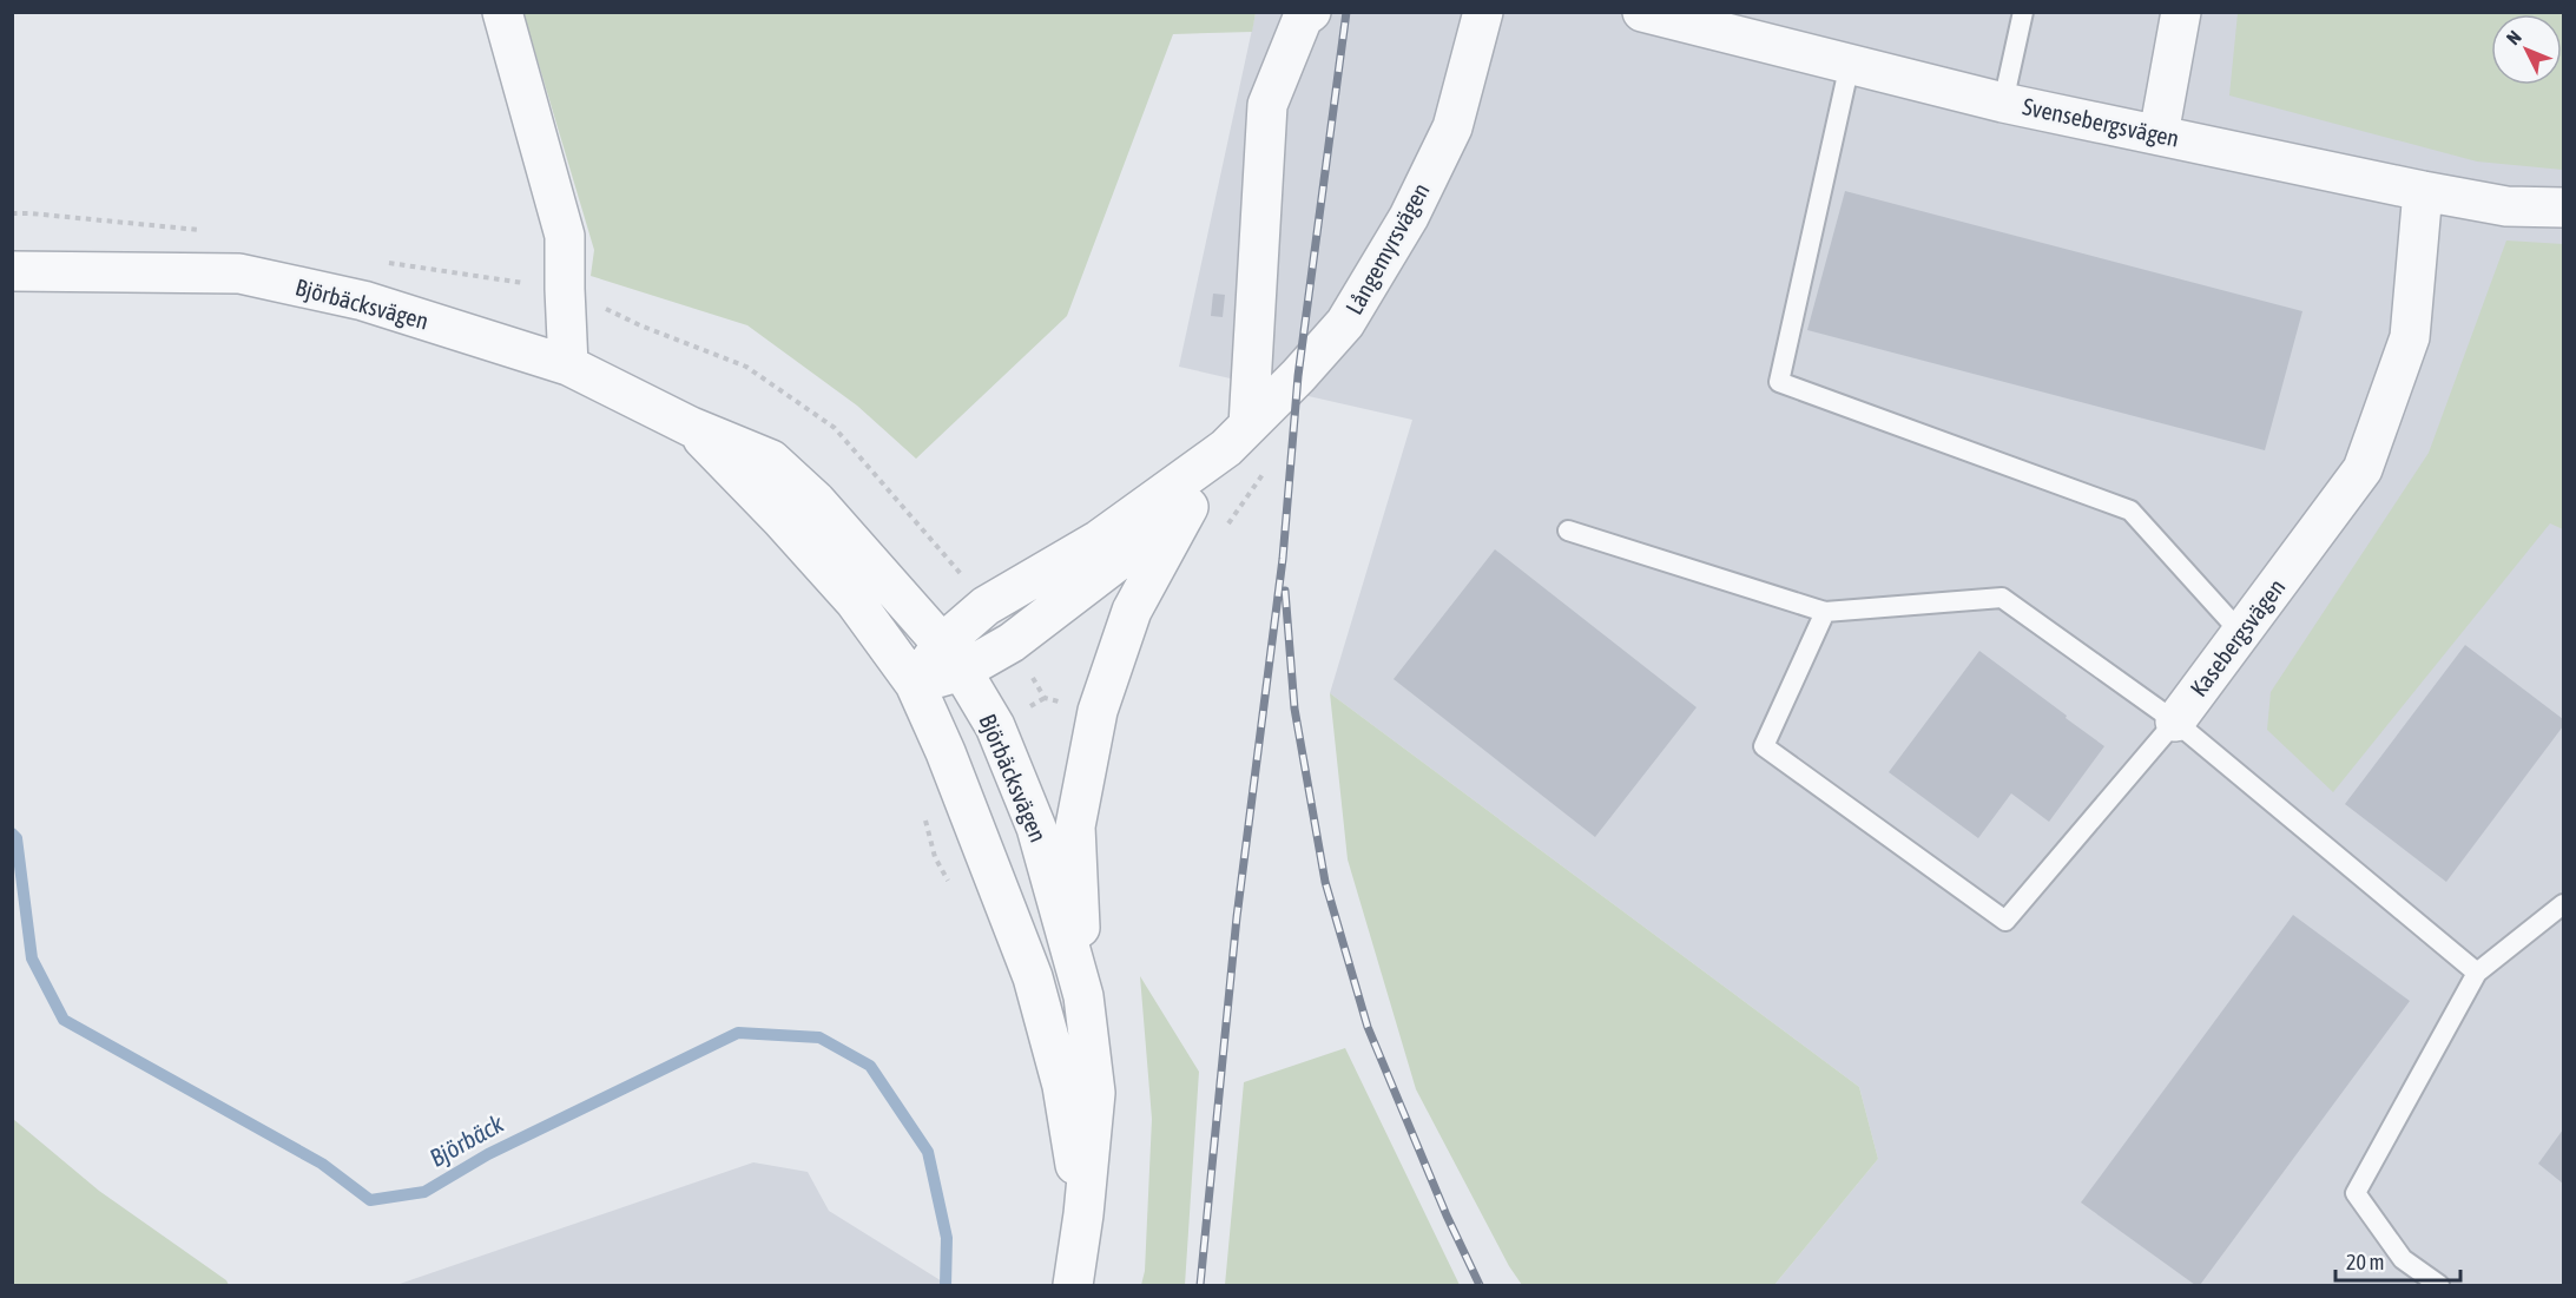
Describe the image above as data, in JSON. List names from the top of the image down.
{
  "streets": {
    "street": [
      "Svensebergsvägen",
      "Långemyrsvägen",
      "Björbäcksvägen",
      "Kasebergsvägen"
    ]
  },
  "crossings": [
    ["Svensebergsvägen", "Kasebergsvägen"],
    ["Långemyrsvägen", "Björbäcksvägen"]
  ],
  "water": ["Björbäck"],
  "scale_bar": "20 m",
  "north": "top left"
}
